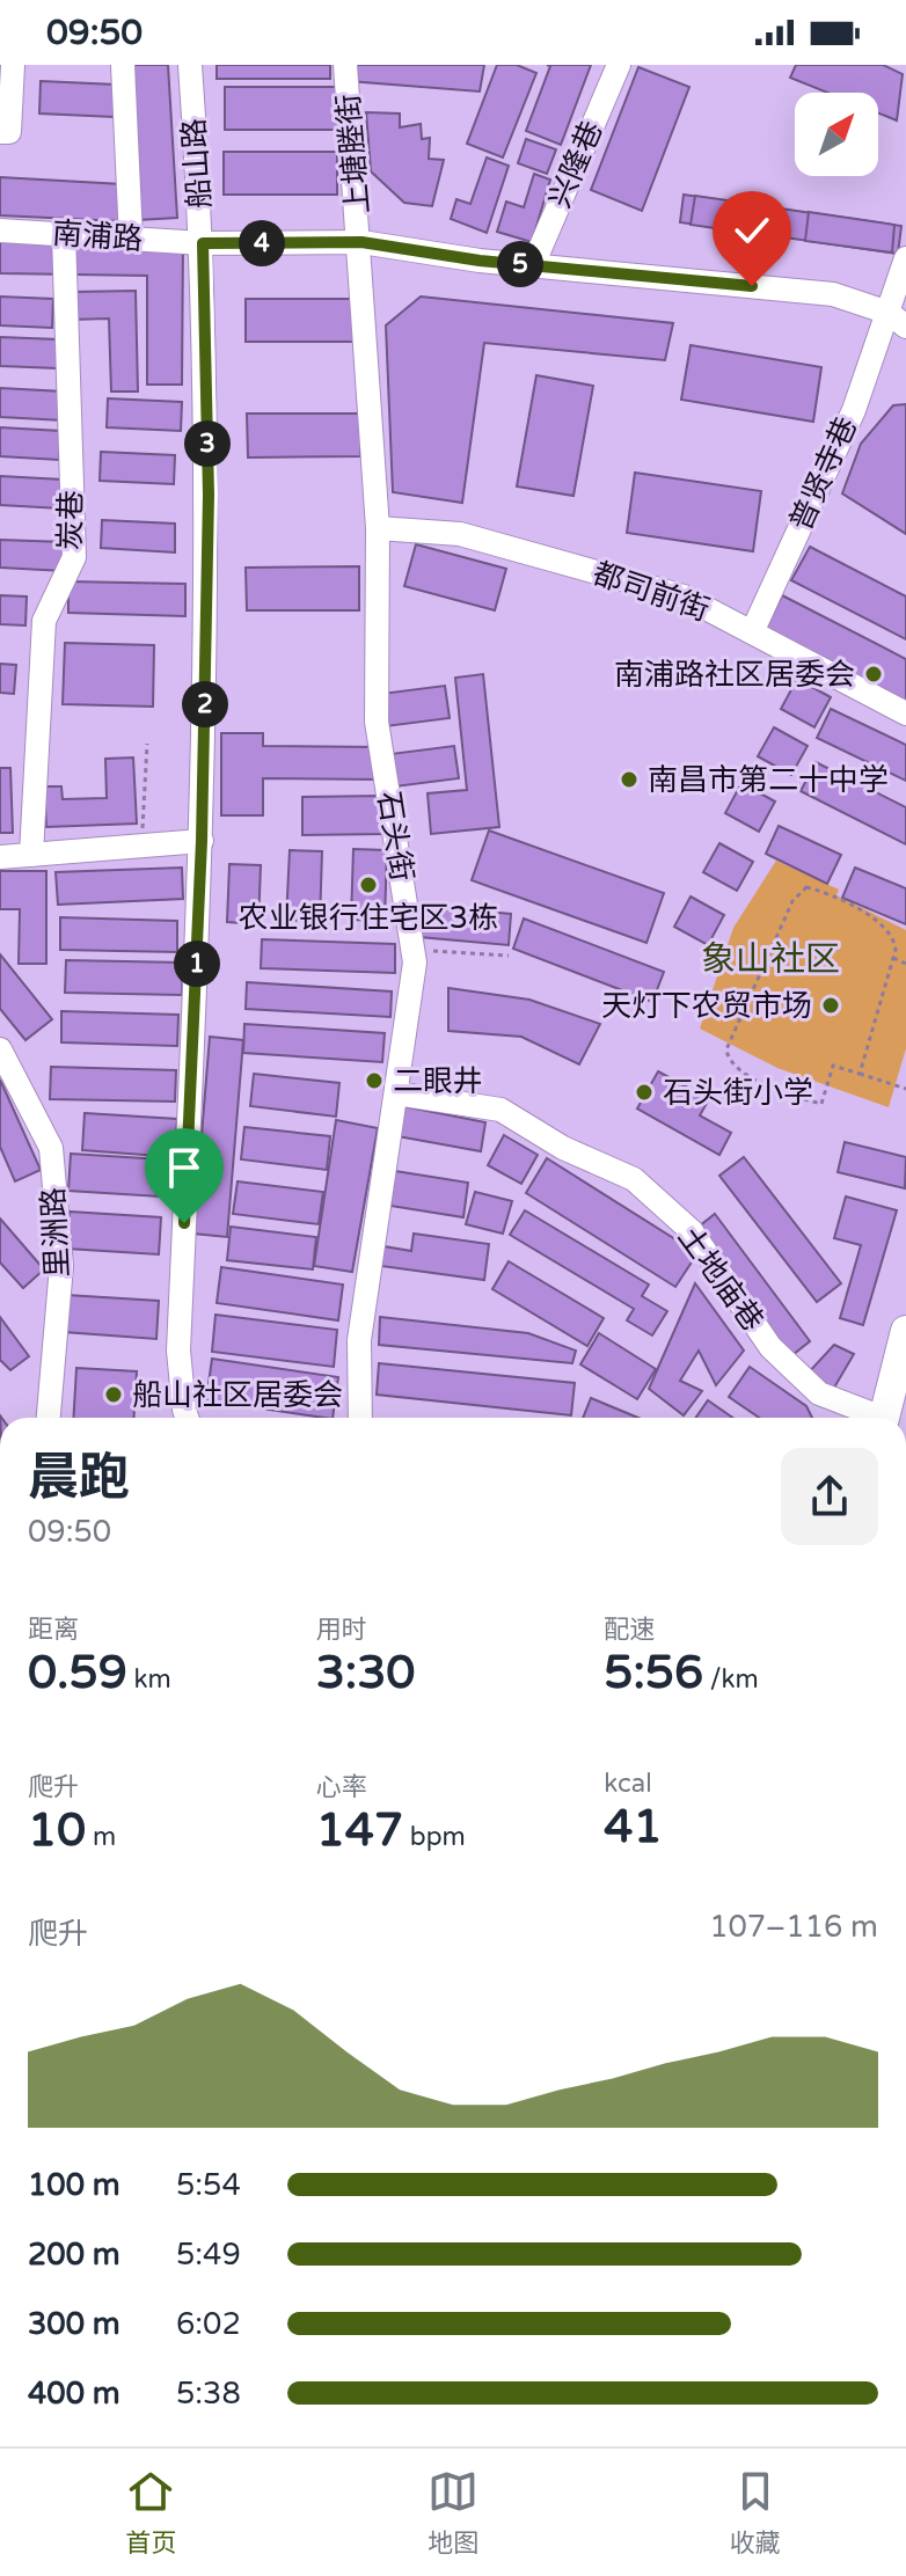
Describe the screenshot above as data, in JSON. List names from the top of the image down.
{
  "streets": {
    "street": [
      "上塘塍街",
      "船山路",
      "兴隆巷",
      "南浦路",
      "普贤寺巷",
      "炭巷",
      "都司前街",
      "石头街",
      "里洲路",
      "土地庙巷"
    ]
  },
  "crossings": [
    ["上塘塍街", "南浦路"],
    ["上塘塍街", "石头街"],
    ["船山路", "南浦路"],
    ["兴隆巷", "南浦路"],
    ["南浦路", "普贤寺巷"],
    ["南浦路", "炭巷"],
    ["南浦路", "石头街"],
    ["普贤寺巷", "都司前街"],
    ["都司前街", "石头街"],
    ["石头街", "土地庙巷"]
  ],
  "districts": ["象山社区"],
  "places": [
    "南浦路社区居委会",
    "南昌市第二十中学",
    "农业银行住宅区3栋",
    "天灯下农贸市场",
    "二眼井",
    "石头街小学",
    "船山社区居委会"
  ],
  "north": "top right",
  "page": {
    "status": "09:50",
    "pins": [
      "4",
      "5",
      "3",
      "2",
      "1"
    ],
    "heading": ["晨跑", "09:50"],
    "stats": [
      ["距离", "0.59 km"],
      ["用时", "3:30"],
      ["配速", "5:56 /km"],
      ["爬升", "10 m"],
      ["心率", "147 bpm"],
      ["kcal", "41"]
    ],
    "chart": ["爬升", "107–116 m"],
    "list": [
      {
        "name": "100 m",
        "note": "5:54"
      },
      {
        "name": "200 m",
        "note": "5:49"
      },
      {
        "name": "300 m",
        "note": "6:02"
      },
      {
        "name": "400 m",
        "note": "5:38"
      }
    ],
    "tabs": ["首页", "地图", "收藏"]
  }
}
